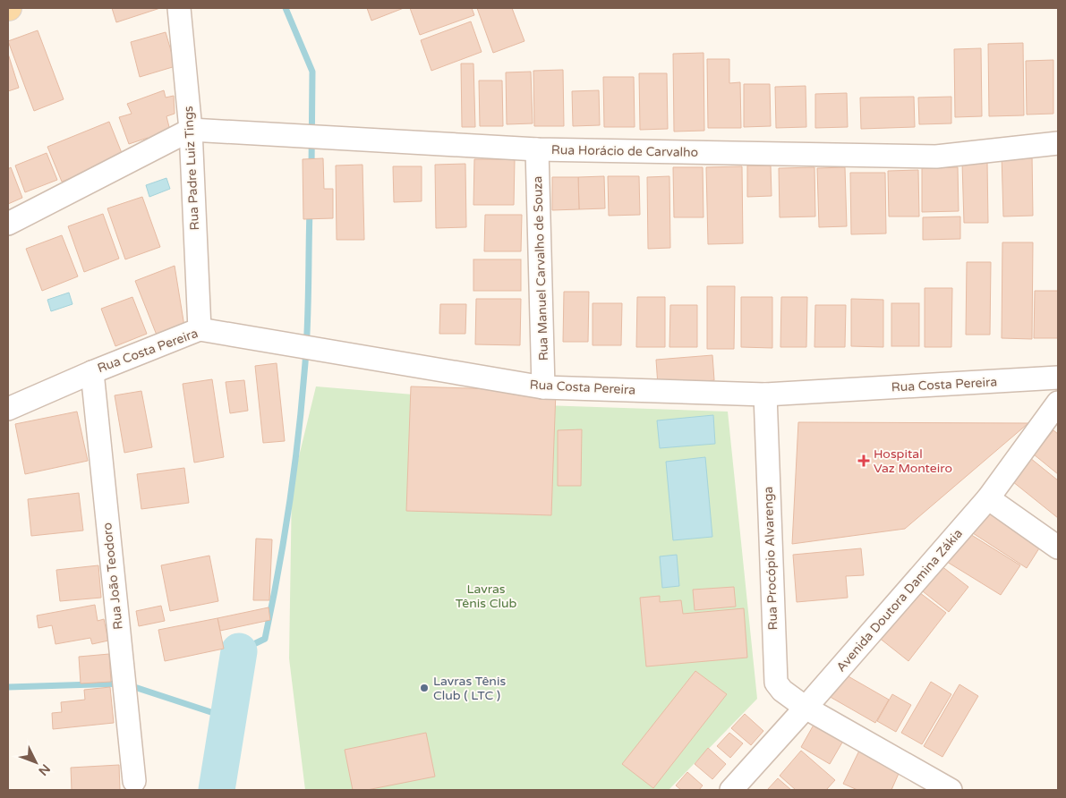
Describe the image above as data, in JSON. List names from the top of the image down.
{
  "streets": {
    "street": [
      "Rua Horácio de Carvalho",
      "Rua Padre Luiz Tings",
      "Rua Manuel Carvalho de Souza",
      "Rua Costa Pereira",
      "Rua Procópio Alvarenga",
      "Rua João Teodoro",
      "Avenida Doutora Damina Zákia"
    ]
  },
  "crossings": [
    ["Rua Horácio de Carvalho", "Rua Padre Luiz Tings"],
    ["Rua Horácio de Carvalho", "Rua Manuel Carvalho de Souza"],
    ["Rua Padre Luiz Tings", "Rua Costa Pereira"],
    ["Rua Manuel Carvalho de Souza", "Rua Costa Pereira"],
    ["Rua Costa Pereira", "Rua Procópio Alvarenga"],
    ["Rua Costa Pereira", "Rua João Teodoro"],
    ["Rua Procópio Alvarenga", "Avenida Doutora Damina Zákia"]
  ],
  "parks": ["Lavras Tênis Club"],
  "places": {
    "health": ["Hospital Vaz Monteiro"],
    "other": ["Lavras Tênis Club ( LTC )"]
  },
  "north": "bottom right"
}
